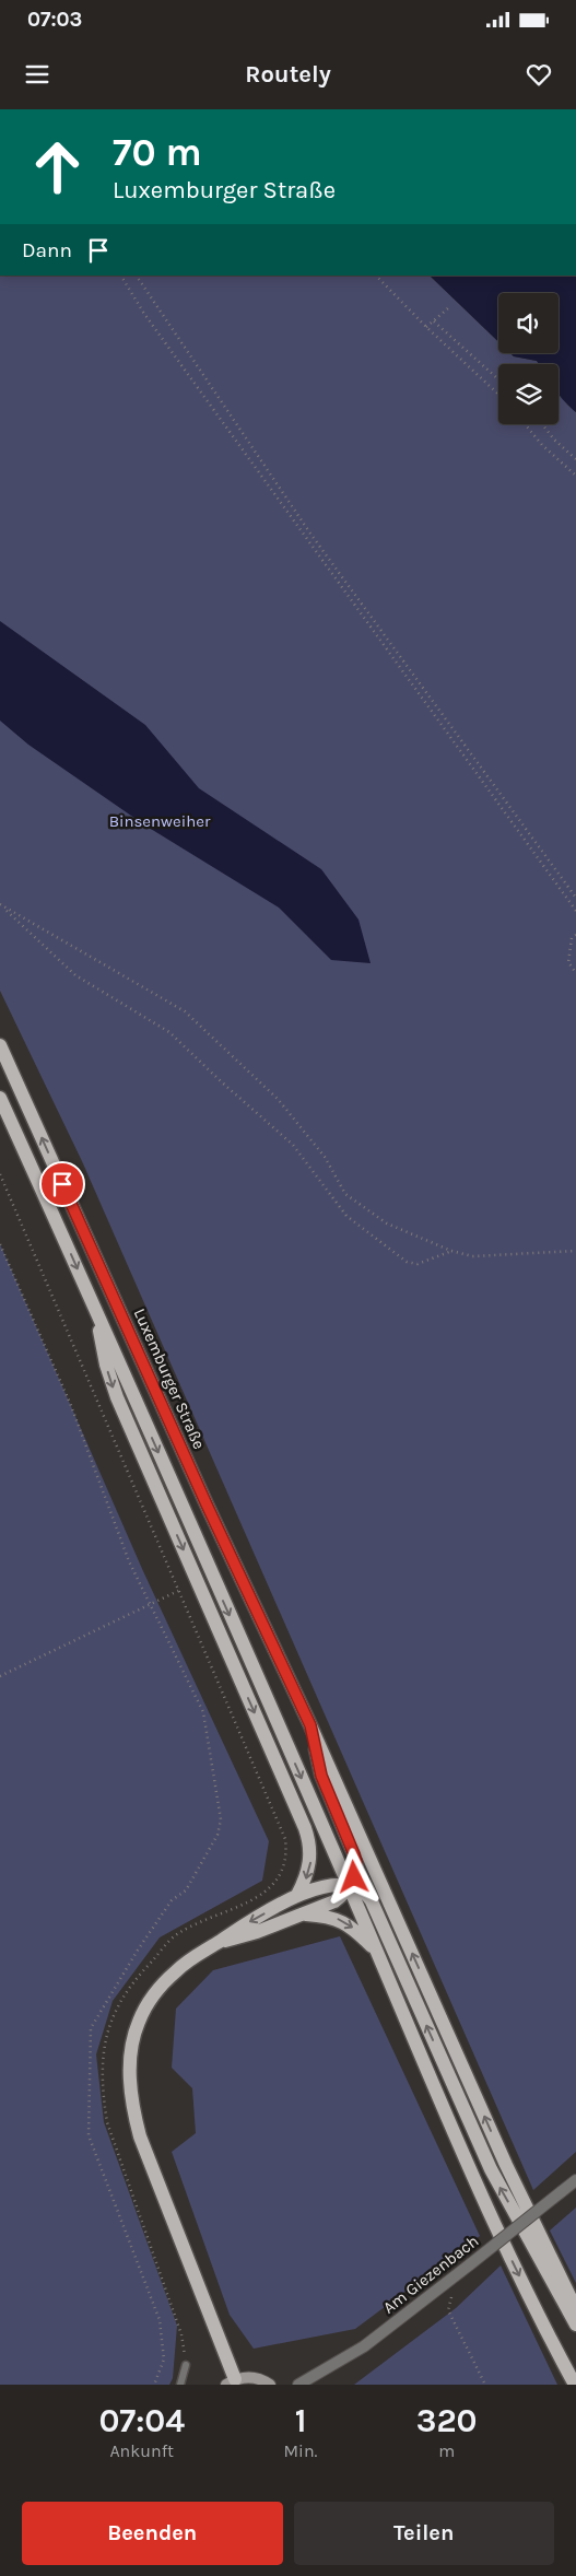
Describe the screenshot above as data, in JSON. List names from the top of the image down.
{
  "streets": {
    "main road": ["Luxemburger Straße"],
    "street": ["Am Giezenbach"]
  },
  "parks": ["Binsenweiher"],
  "page": {
    "status": "07:03",
    "header": "Routely",
    "turn": ["70 m", "Luxemburger Straße"],
    "then": "Dann",
    "eta": [
      "07:04",
      "Ankunft",
      "1",
      "Min.",
      "320",
      "m"
    ],
    "buttons": ["Beenden", "Teilen"]
  }
}
